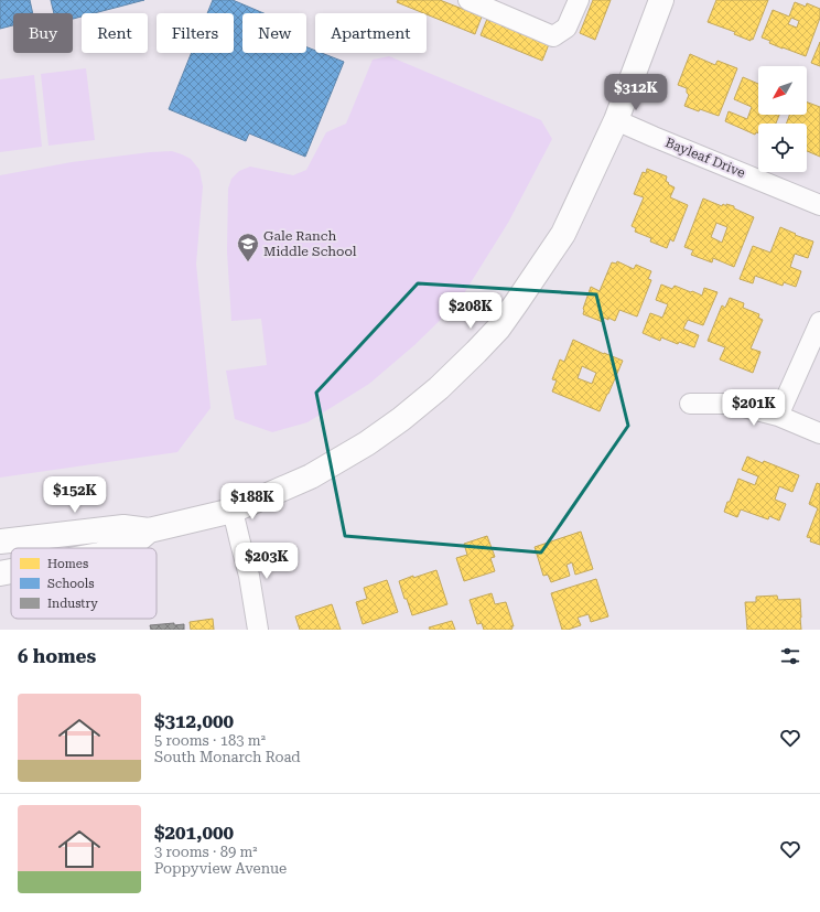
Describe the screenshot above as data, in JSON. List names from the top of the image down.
{
  "streets": {
    "street": ["Bayleaf Drive"]
  },
  "places": {
    "school or university": ["Gale Ranch Middle School"]
  },
  "legend": ["Homes", "Schools", "Industry"],
  "north": "bottom left",
  "page": {
    "chip": [
      "Buy",
      "Rent",
      "Filters",
      "New",
      "Apartment"
    ],
    "price": [
      "$312K",
      "$208K",
      "$201K",
      "$152K",
      "$188K",
      "$203K"
    ],
    "heading": "6 homes",
    "list": [
      {
        "name": "$312,000",
        "note": "5 rooms · 183 m² · South Monarch Road"
      },
      {
        "name": "$201,000",
        "note": "3 rooms · 89 m² · Poppyview Avenue"
      }
    ]
  }
}
